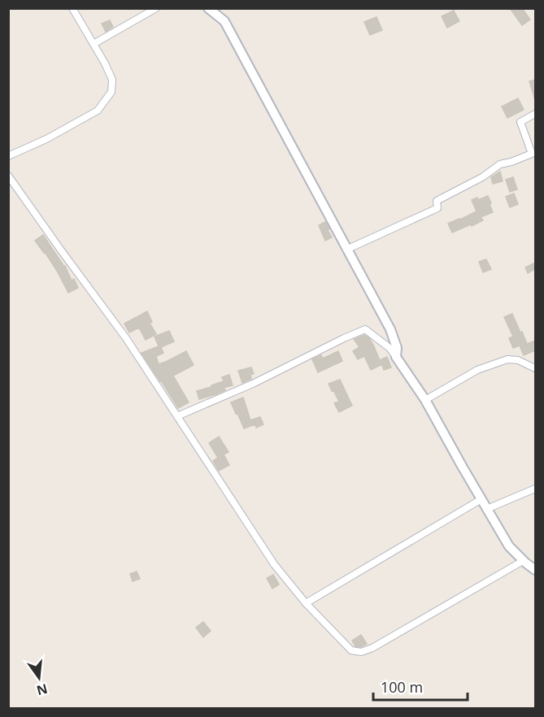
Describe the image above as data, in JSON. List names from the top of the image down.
{
  "scale_bar": "100 m",
  "north": "bottom"
}
